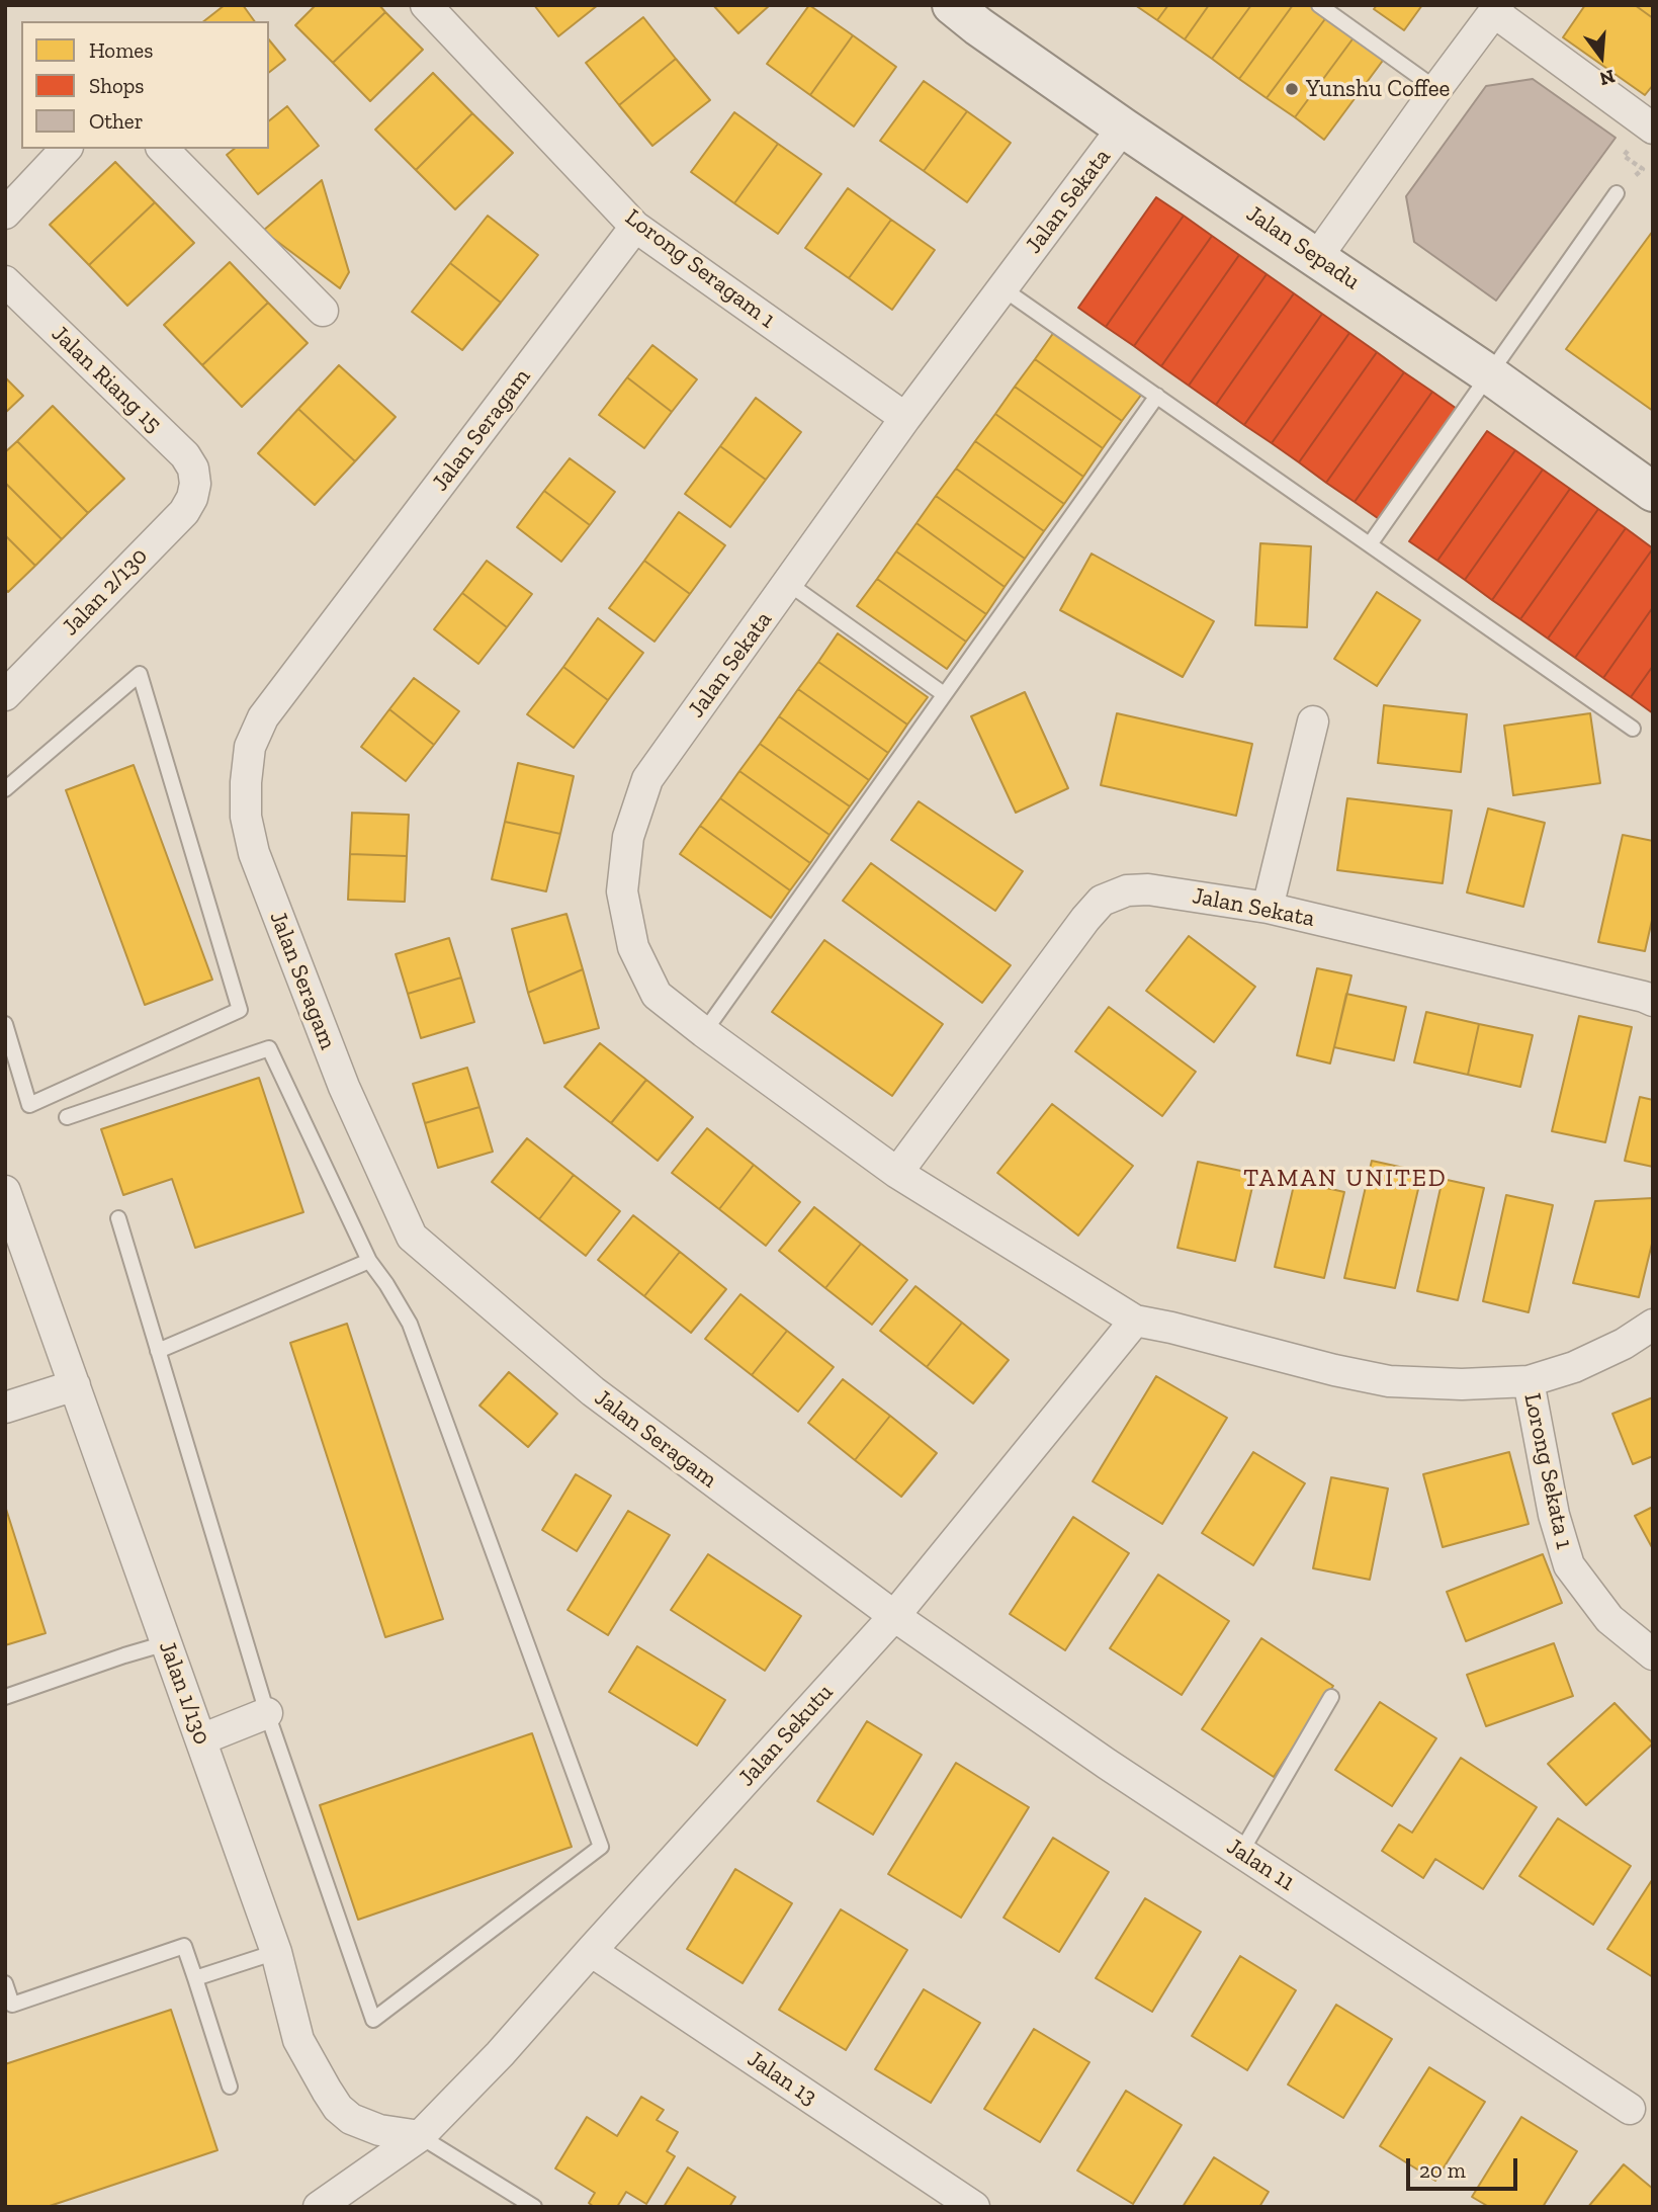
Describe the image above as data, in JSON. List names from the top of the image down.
{
  "streets": {
    "street": [
      "Jalan Sekata",
      "Jalan Sepadu",
      "Lorong Seragam 1",
      "Jalan Riang 15",
      "Jalan Seragam",
      "Jalan 2/130",
      "Lorong Sekata 1",
      "Jalan 1/130",
      "Jalan Sekutu",
      "Jalan 11",
      "Jalan 13"
    ]
  },
  "crossings": [
    ["Jalan Sekata", "Jalan Sepadu"],
    ["Jalan Sekata", "Lorong Seragam 1"],
    ["Jalan Sekata", "Lorong Sekata 1"],
    ["Jalan Sekata", "Jalan Sekutu"],
    ["Lorong Seragam 1", "Jalan Seragam"],
    ["Jalan Riang 15", "Jalan 2/130"],
    ["Jalan Seragam", "Jalan Sekutu"],
    ["Jalan Seragam", "Jalan 11"],
    ["Jalan 1/130", "Jalan Sekutu"],
    ["Jalan Sekutu", "Jalan 11"],
    ["Jalan Sekutu", "Jalan 13"]
  ],
  "districts": ["TAMAN UNITED"],
  "places": ["Yunshu Coffee"],
  "legend": ["Homes", "Shops", "Other"],
  "scale_bar": "20 m",
  "north": "bottom"
}
